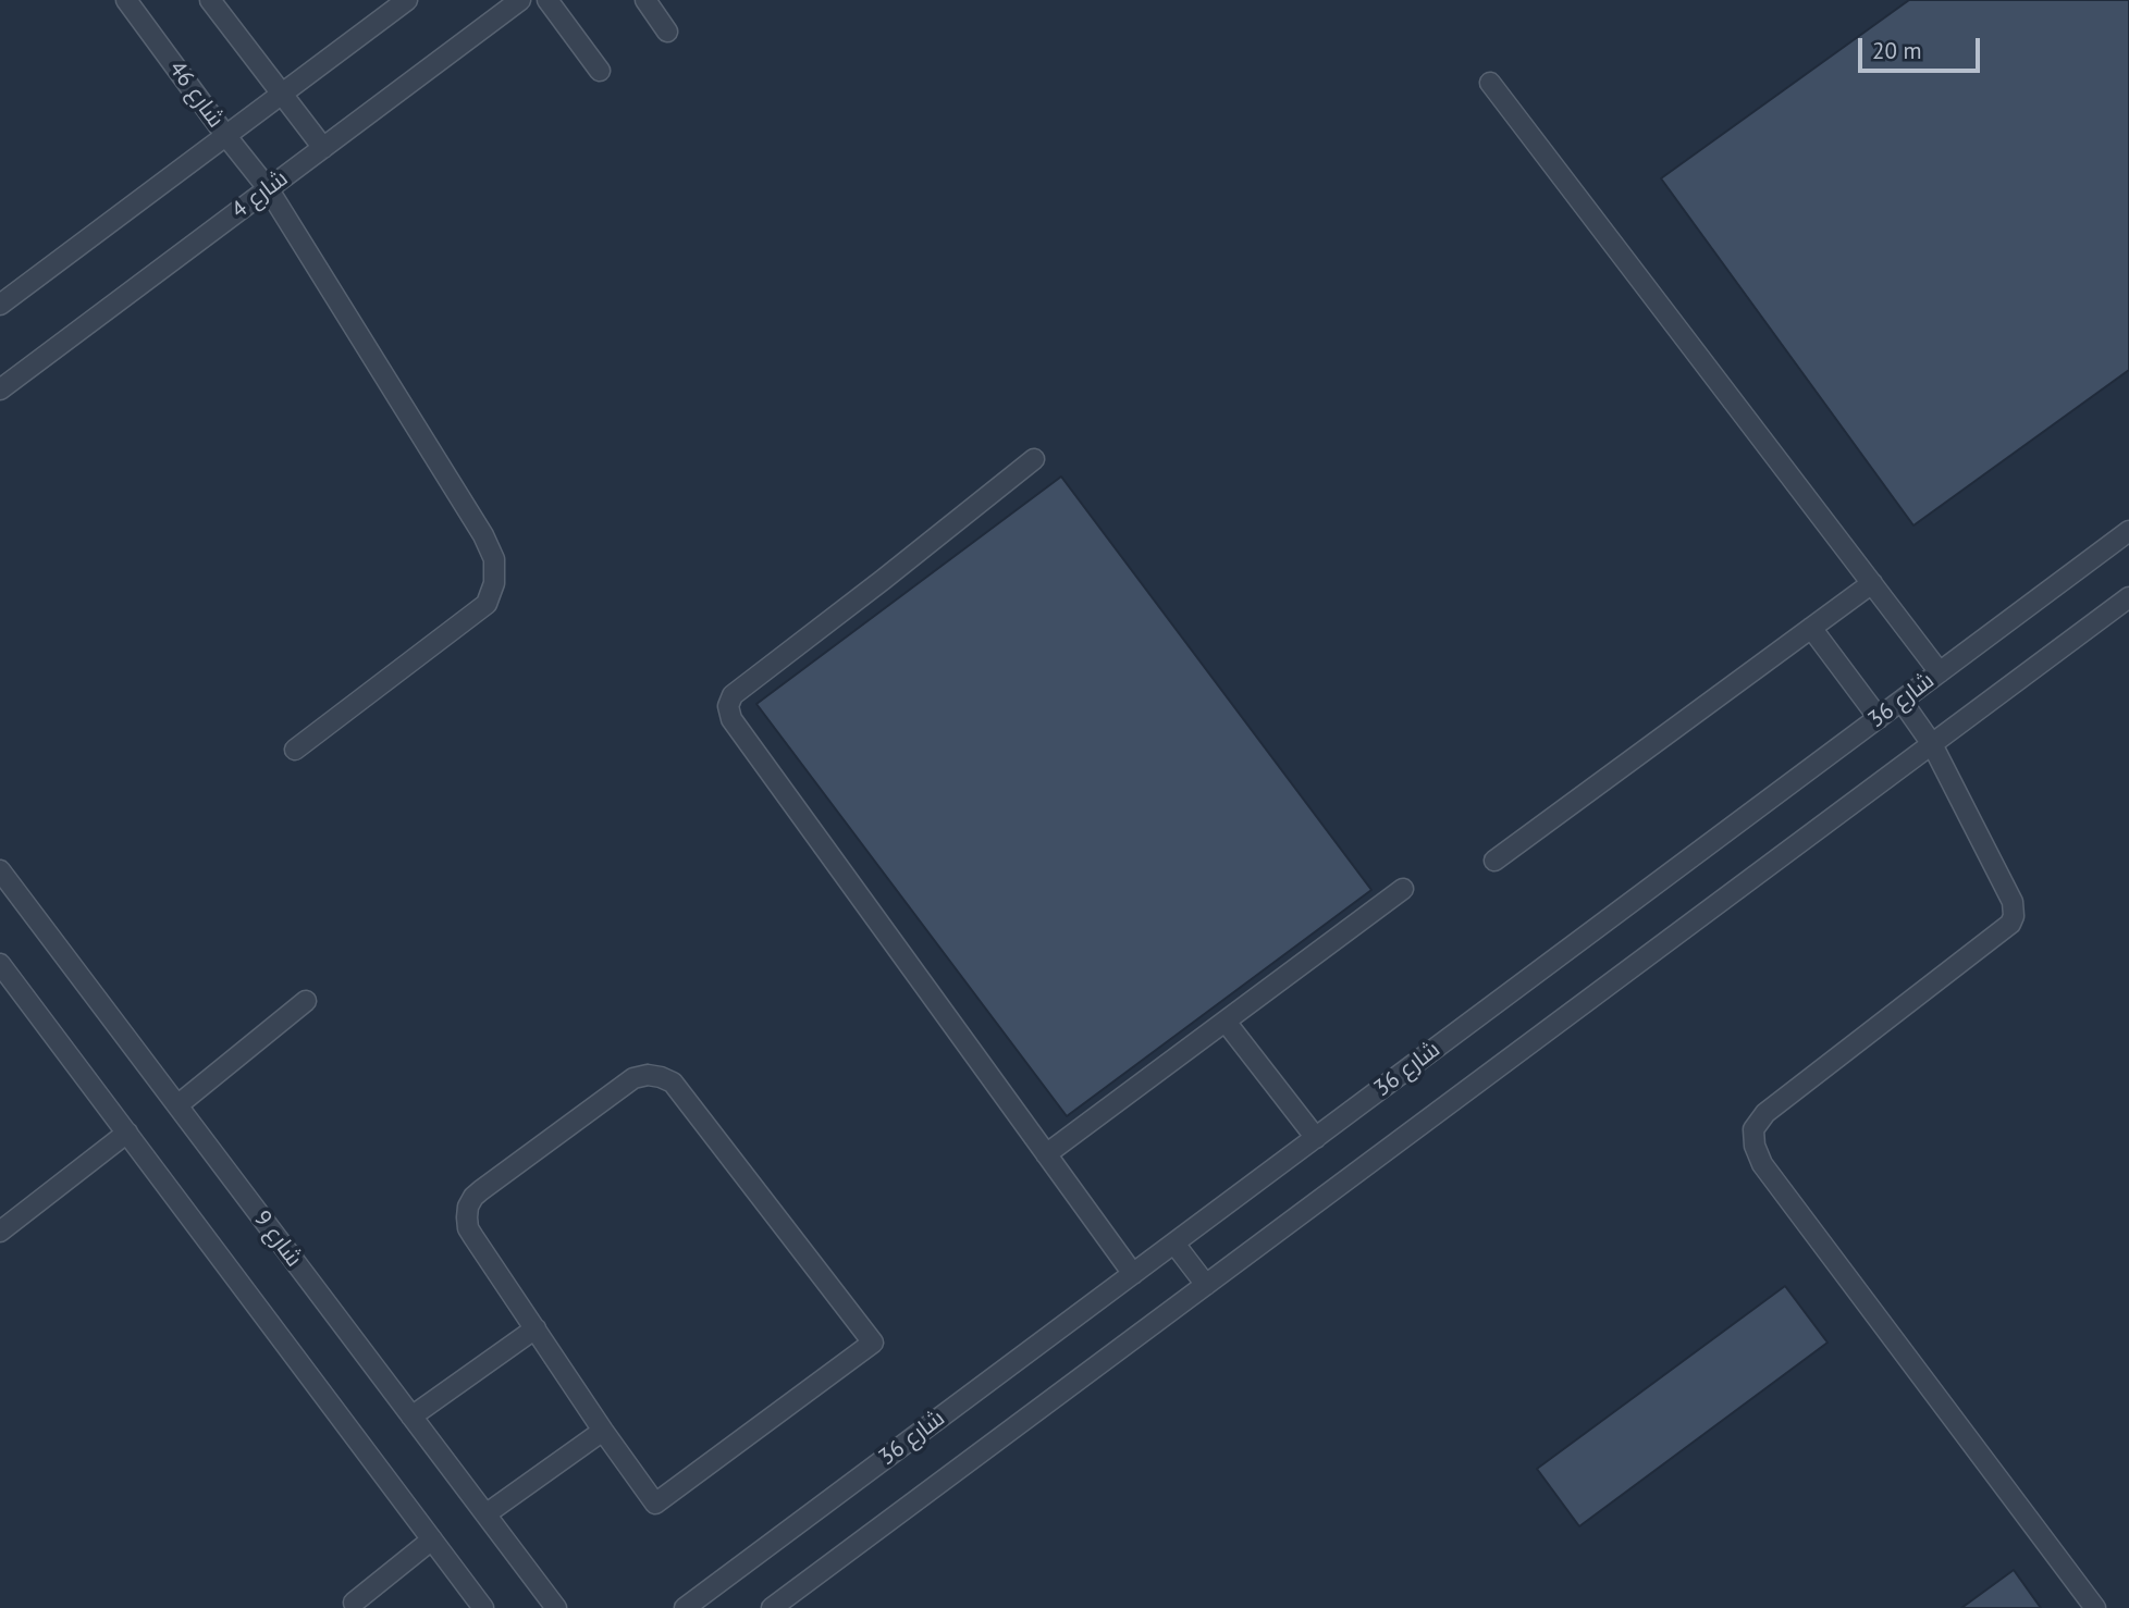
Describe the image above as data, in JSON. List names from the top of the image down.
{
  "streets": {
    "lane": [
      "شارع 46",
      "شارع 4",
      "شارع 36",
      "شارع 9"
    ]
  },
  "crossings": [
    ["شارع 46", "شارع 4"]
  ],
  "scale_bar": "20 m"
}
